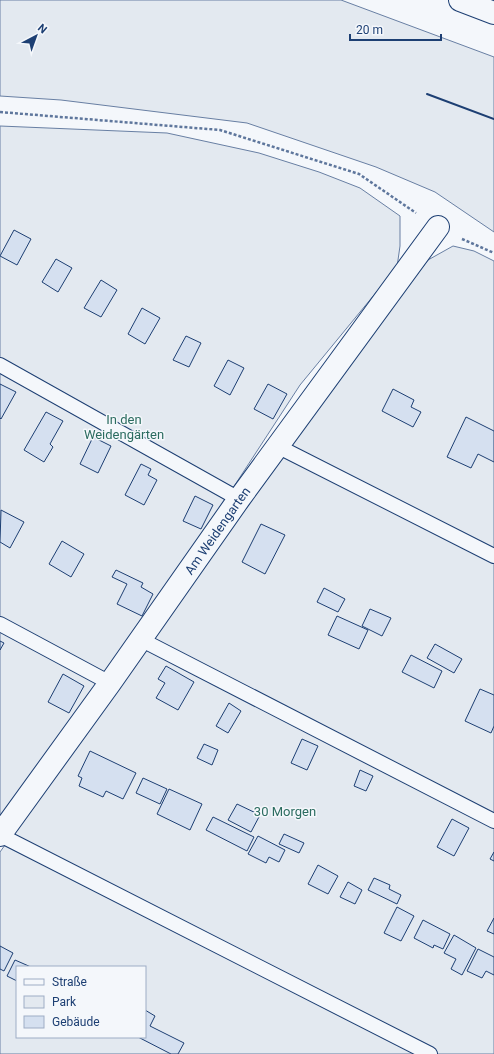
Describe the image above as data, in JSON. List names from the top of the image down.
{
  "streets": {
    "main road": ["Am Weidengarten"]
  },
  "parks": ["In den Weidengärten", "30 Morgen"],
  "legend": ["Straße", "Park", "Gebäude"],
  "scale_bar": "20 m",
  "north": "top right"
}
